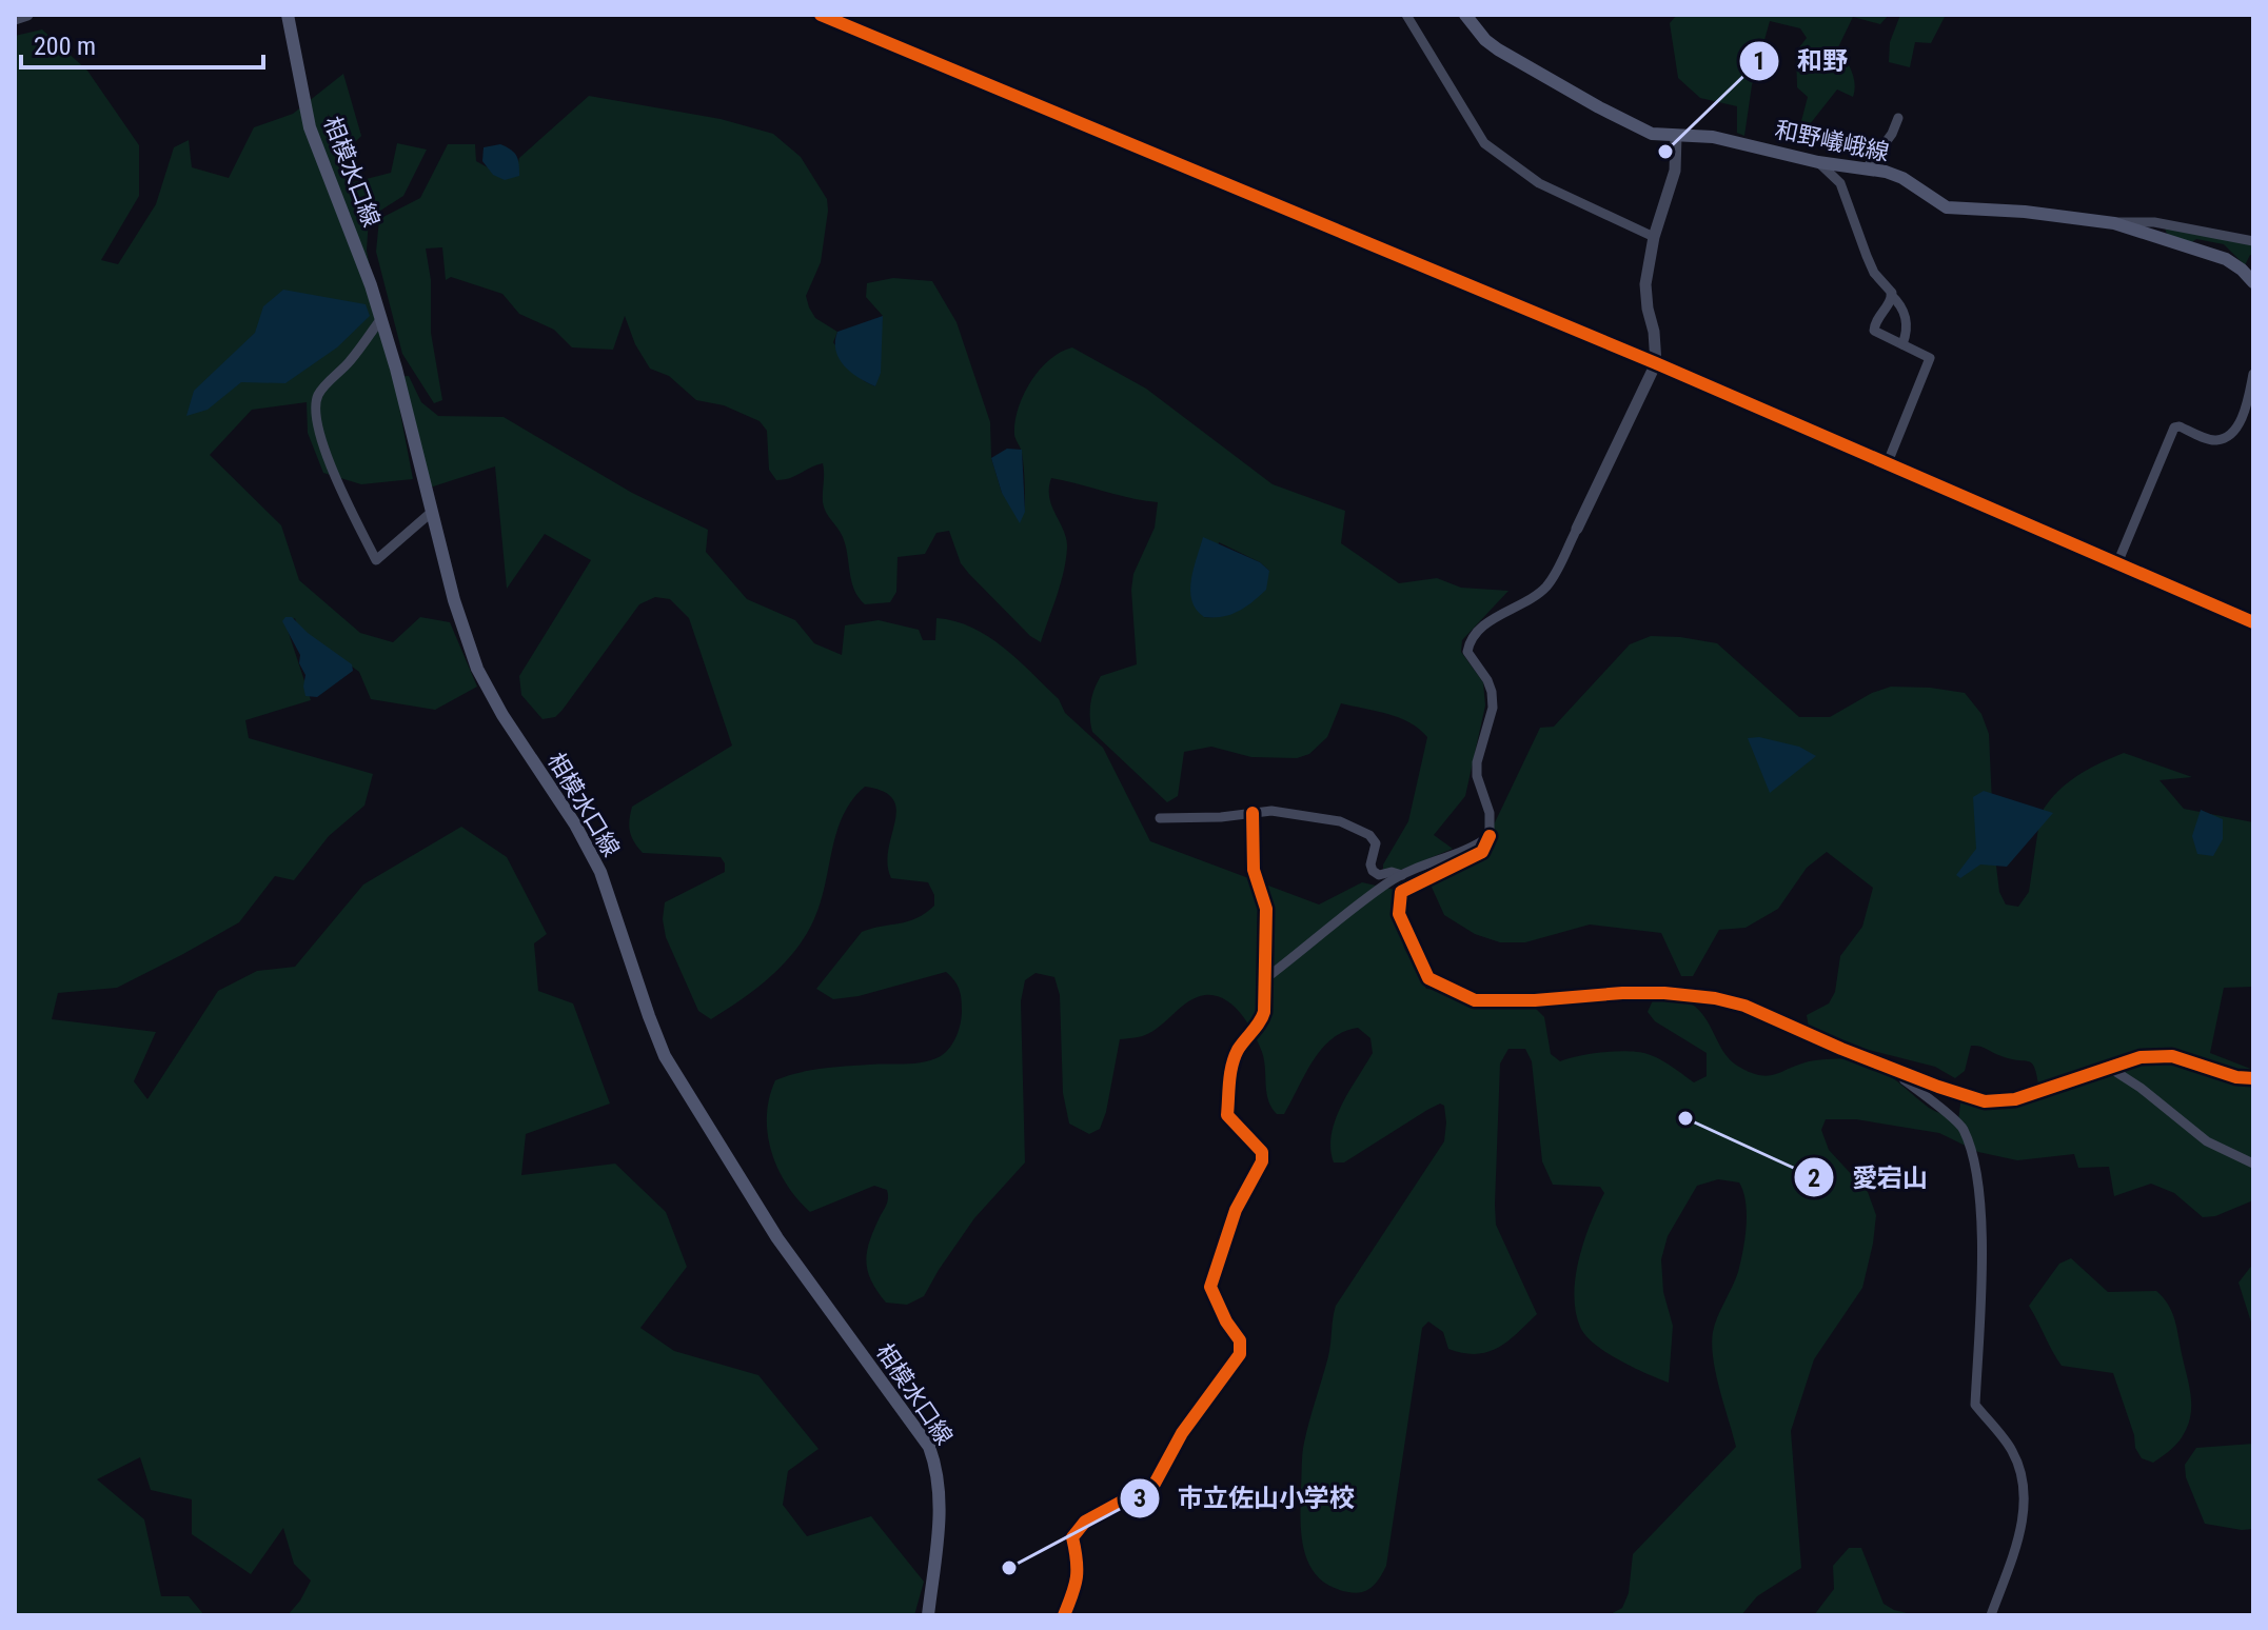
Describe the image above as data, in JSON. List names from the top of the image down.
{
  "streets": {
    "main road": ["和野嶬峨線", "相模水口線"]
  },
  "places": ["和野", "愛宕山", "市立佐山小学校"],
  "scale_bar": "200 m"
}
